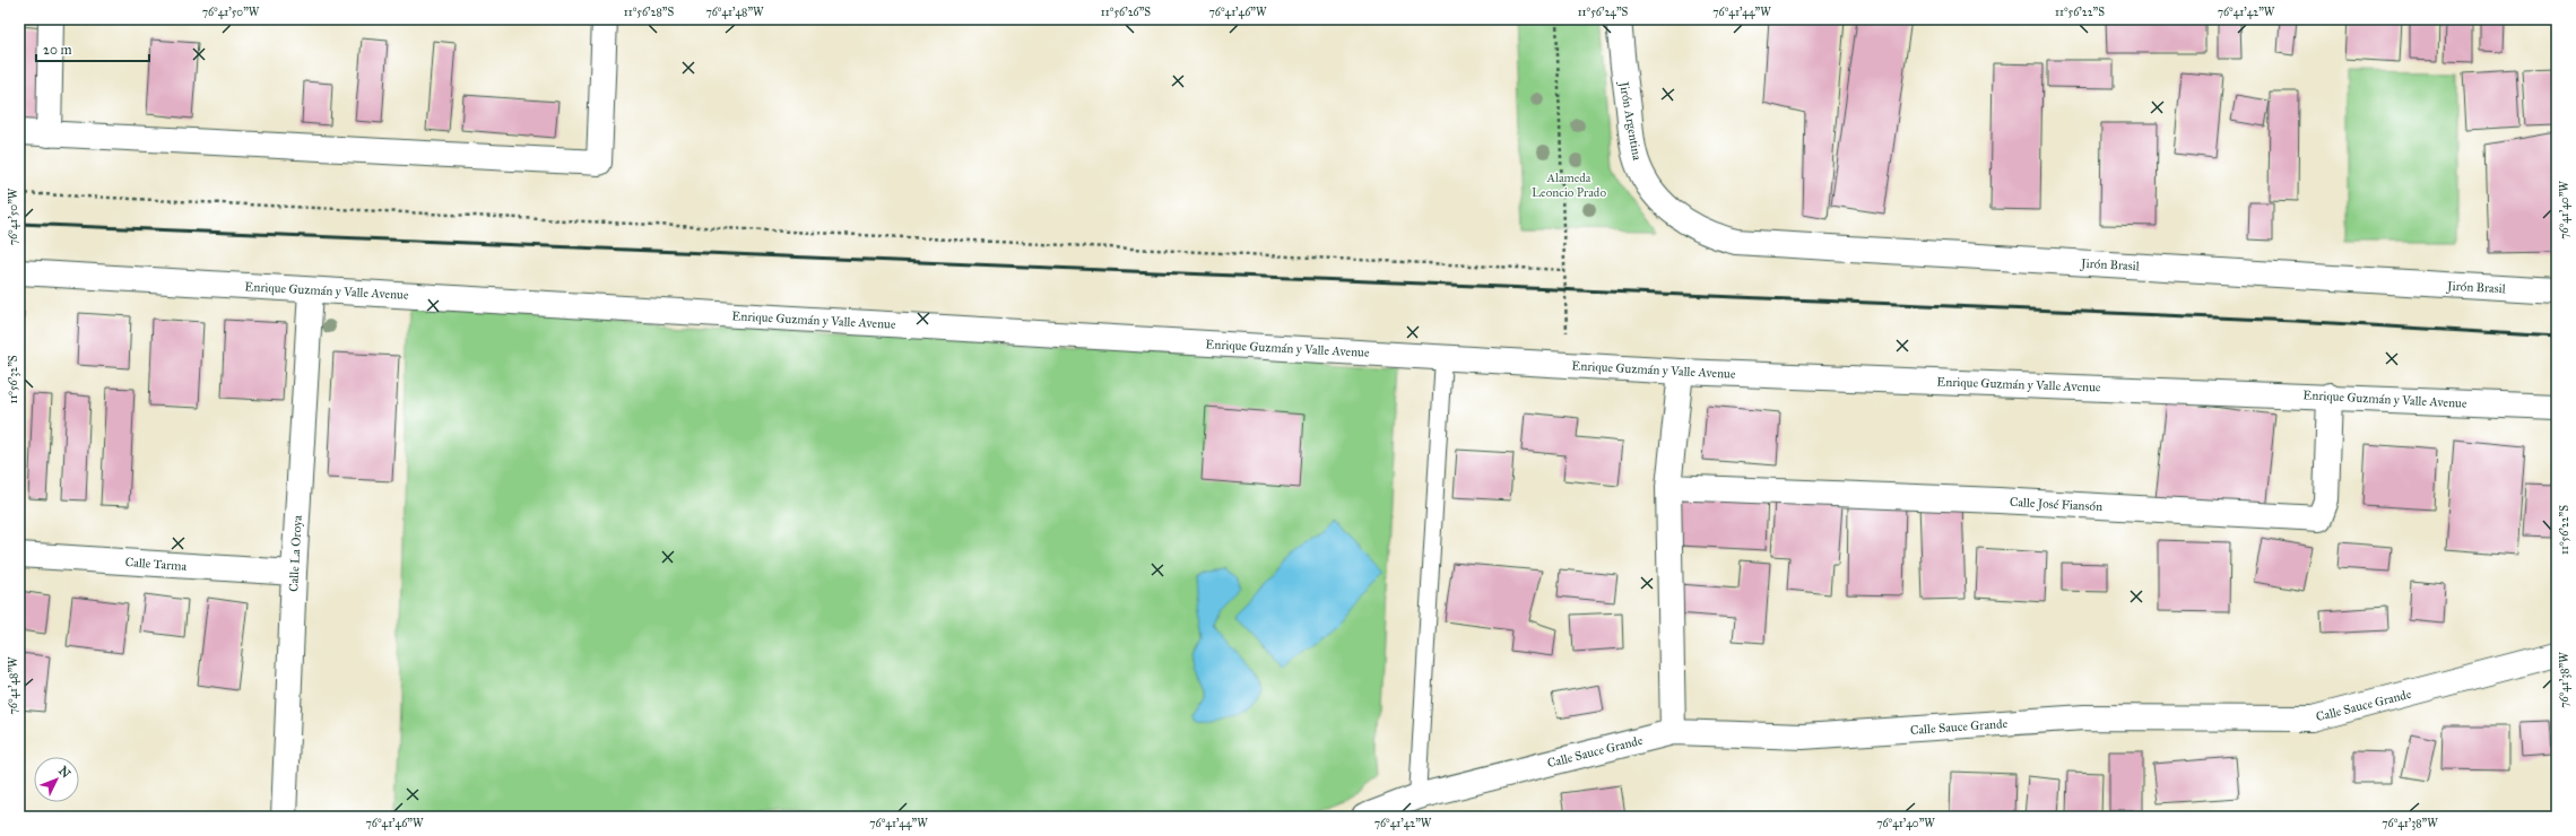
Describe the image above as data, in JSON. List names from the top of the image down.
{
  "streets": {
    "street": [
      "Jirón Argentina",
      "Jirón Brasil",
      "Enrique Guzmán y Valle Avenue",
      "Calle José Fiansón",
      "Calle La Oroya",
      "Calle Tarma",
      "Calle Sauce Grande"
    ]
  },
  "crossings": [
    ["Jirón Argentina", "Jirón Brasil"],
    ["Enrique Guzmán y Valle Avenue", "Calle José Fiansón"],
    ["Enrique Guzmán y Valle Avenue", "Calle La Oroya"],
    ["Calle La Oroya", "Calle Tarma"]
  ],
  "parks": ["Alameda Leoncio Prado"],
  "scale_bar": "20 m",
  "north": "top right",
  "coordinates": [
    "76°41'50\"W",
    "11°56'28\"S",
    "76°41'48\"W",
    "11°56'26\"S",
    "76°41'46\"W",
    "11°56'24\"S",
    "76°41'44\"W",
    "11°56'22\"S",
    "76°41'42\"W",
    "76°41'40\"W",
    "11°56'32\"S",
    "76°41'38\"W"
  ]
}
